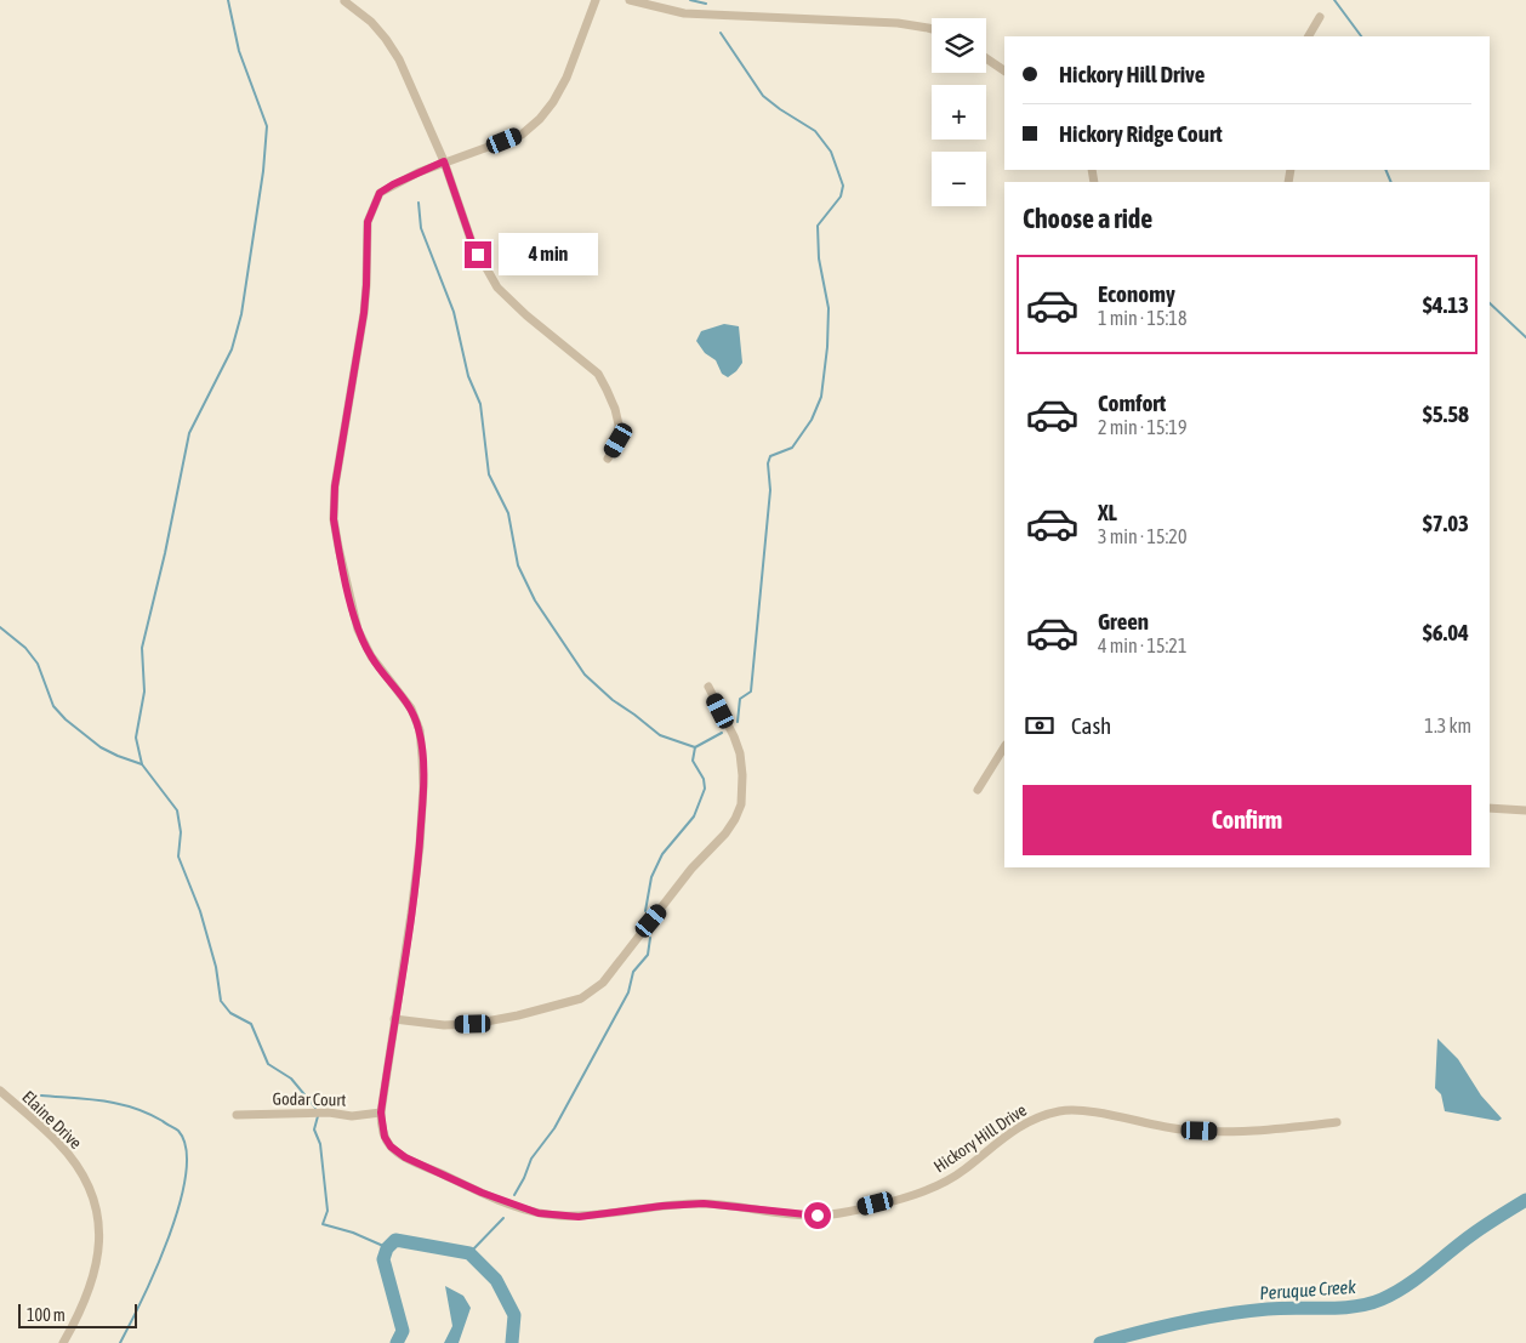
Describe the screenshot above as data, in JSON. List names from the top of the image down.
{
  "streets": {
    "street": ["Godar Court", "Elaine Drive", "Hickory Hill Drive"]
  },
  "crossings": [
    ["Godar Court", "Hickory Hill Drive"]
  ],
  "water": ["Peruque Creek"],
  "scale_bar": "100 m",
  "page": {
    "map_buttons": ["+", "−"],
    "banner": ["Hickory Hill Drive", "Hickory Ridge Court"],
    "heading": "Choose a ride",
    "bubble": "4 min",
    "list": [
      {
        "name": "Economy",
        "note": "1 min · 15:18",
        "value": "$4.13"
      },
      {
        "name": "Comfort",
        "note": "2 min · 15:19",
        "value": "$5.58"
      },
      {
        "name": "XL",
        "note": "3 min · 15:20",
        "value": "$7.03"
      },
      {
        "name": "Green",
        "note": "4 min · 15:21",
        "value": "$6.04"
      }
    ],
    "pay": ["Cash", "1.3 km"],
    "buttons": "Confirm",
    "scale": "100 m"
  }
}
